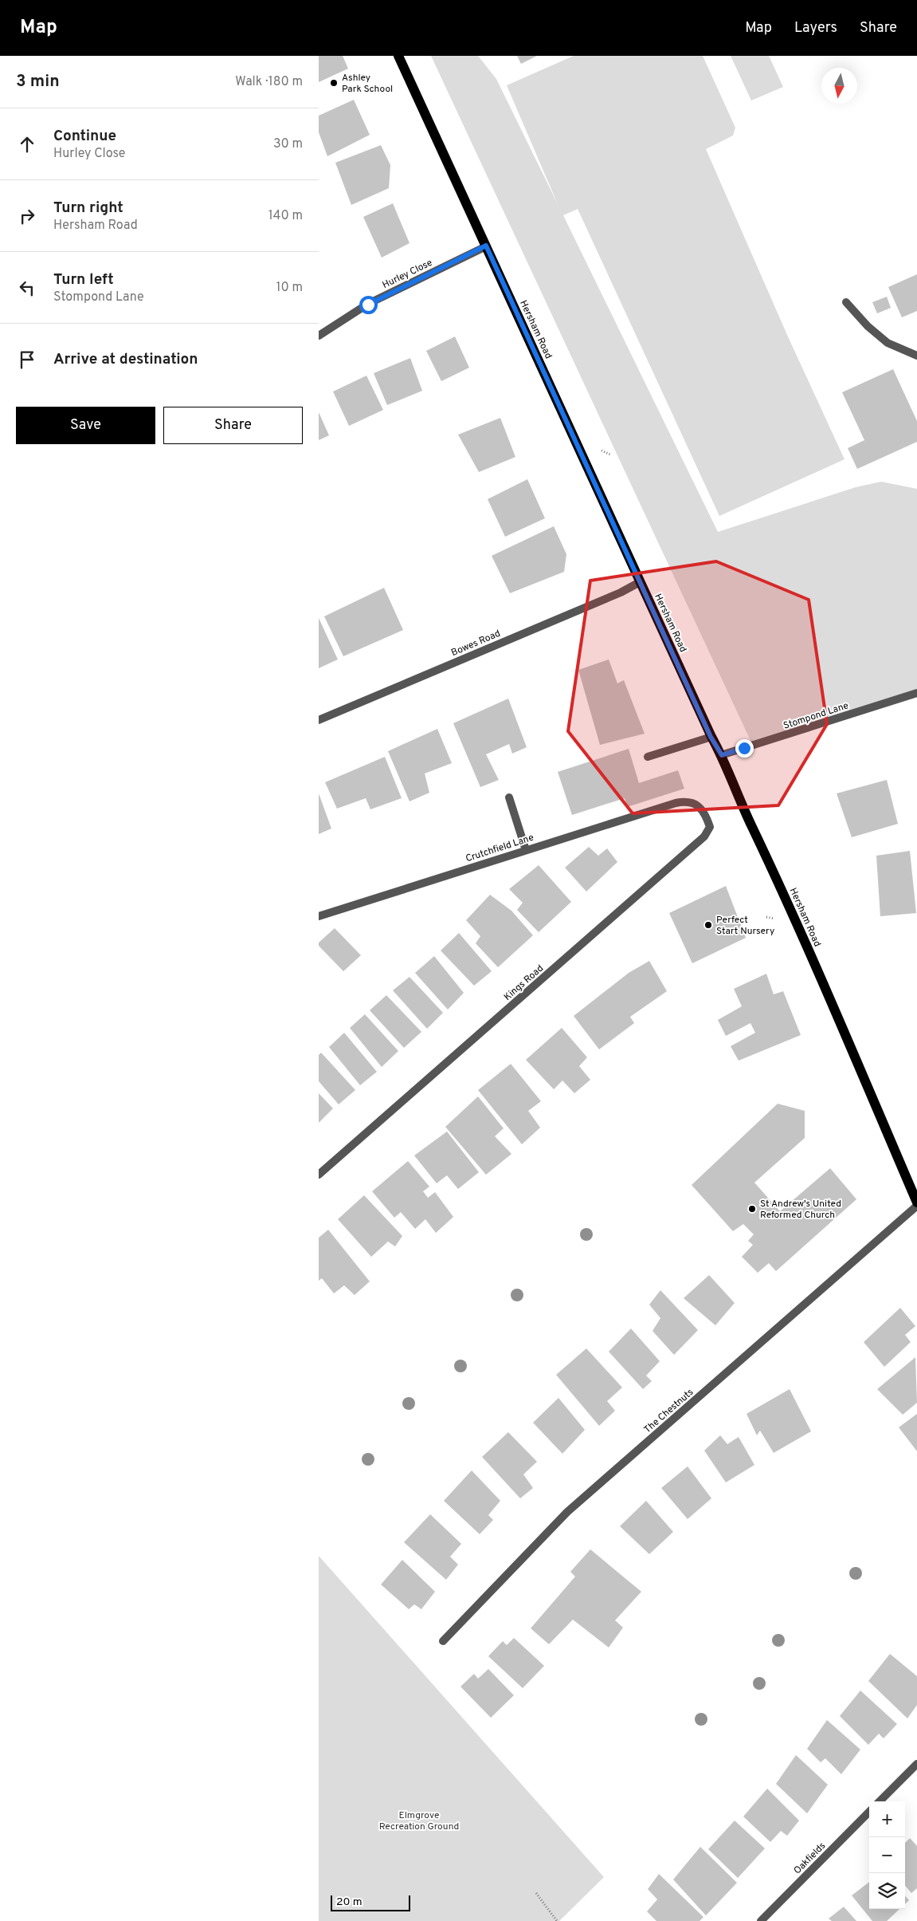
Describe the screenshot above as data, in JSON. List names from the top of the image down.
{
  "streets": {
    "main road": ["Hersham Road"],
    "street": [
      "Hurley Close",
      "Bowes Road",
      "Stompond Lane",
      "Crutchfield Lane",
      "Kings Road",
      "The Chestnuts",
      "Oakfields"
    ]
  },
  "crossings": [
    ["Hurley Close", "Hersham Road"],
    ["Hersham Road", "Bowes Road"],
    ["Hersham Road", "Stompond Lane"],
    ["Crutchfield Lane", "Kings Road"]
  ],
  "parks": ["Elmgrove Recreation Ground"],
  "places": ["Ashley Park School", "Perfect Start Nursery", "St Andrew's United Reformed Church"],
  "scale_bar": "20 m",
  "north": "bottom",
  "page": {
    "header": "Map",
    "nav": ["Map", "Layers", "Share"],
    "heading": ["3 min", "Walk · 180 m"],
    "list": [
      ["Continue", "Hurley Close", "30 m"],
      ["Turn right", "Hersham Road", "140 m"],
      ["Turn left", "Stompond Lane", "10 m"],
      "Arrive at destination"
    ],
    "buttons": ["Save", "Share"],
    "map_buttons": ["+", "−"],
    "scale": "20 m"
  }
}
